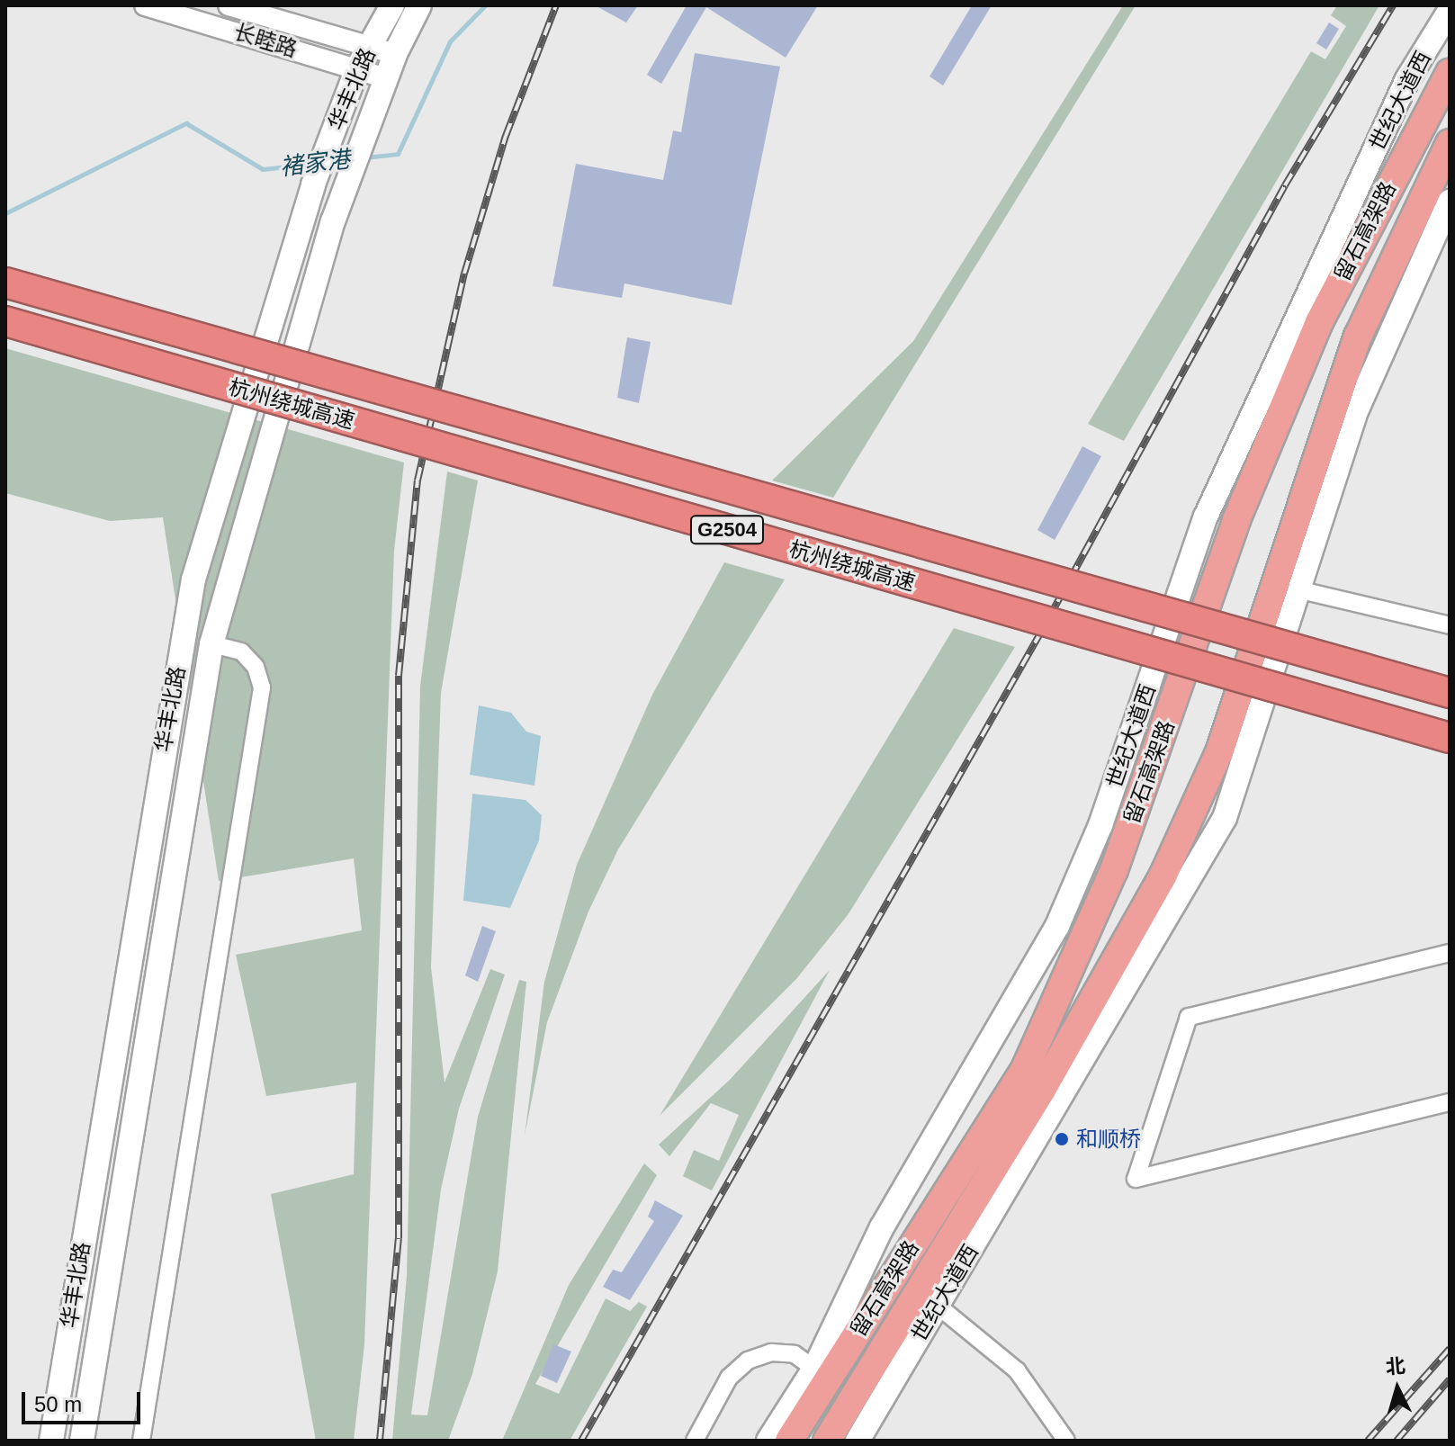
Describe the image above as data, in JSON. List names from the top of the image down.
{
  "streets": {
    "highway": ["留石高架路", "杭州绕城高速", "G2504"],
    "main road": ["华丰北路", "世纪大道西"],
    "street": ["长睦路"]
  },
  "crossings": [
    ["长睦路", "华丰北路"]
  ],
  "water": ["褚家港"],
  "places": ["和顺桥"],
  "scale_bar": "50 m",
  "north": "top"
}
